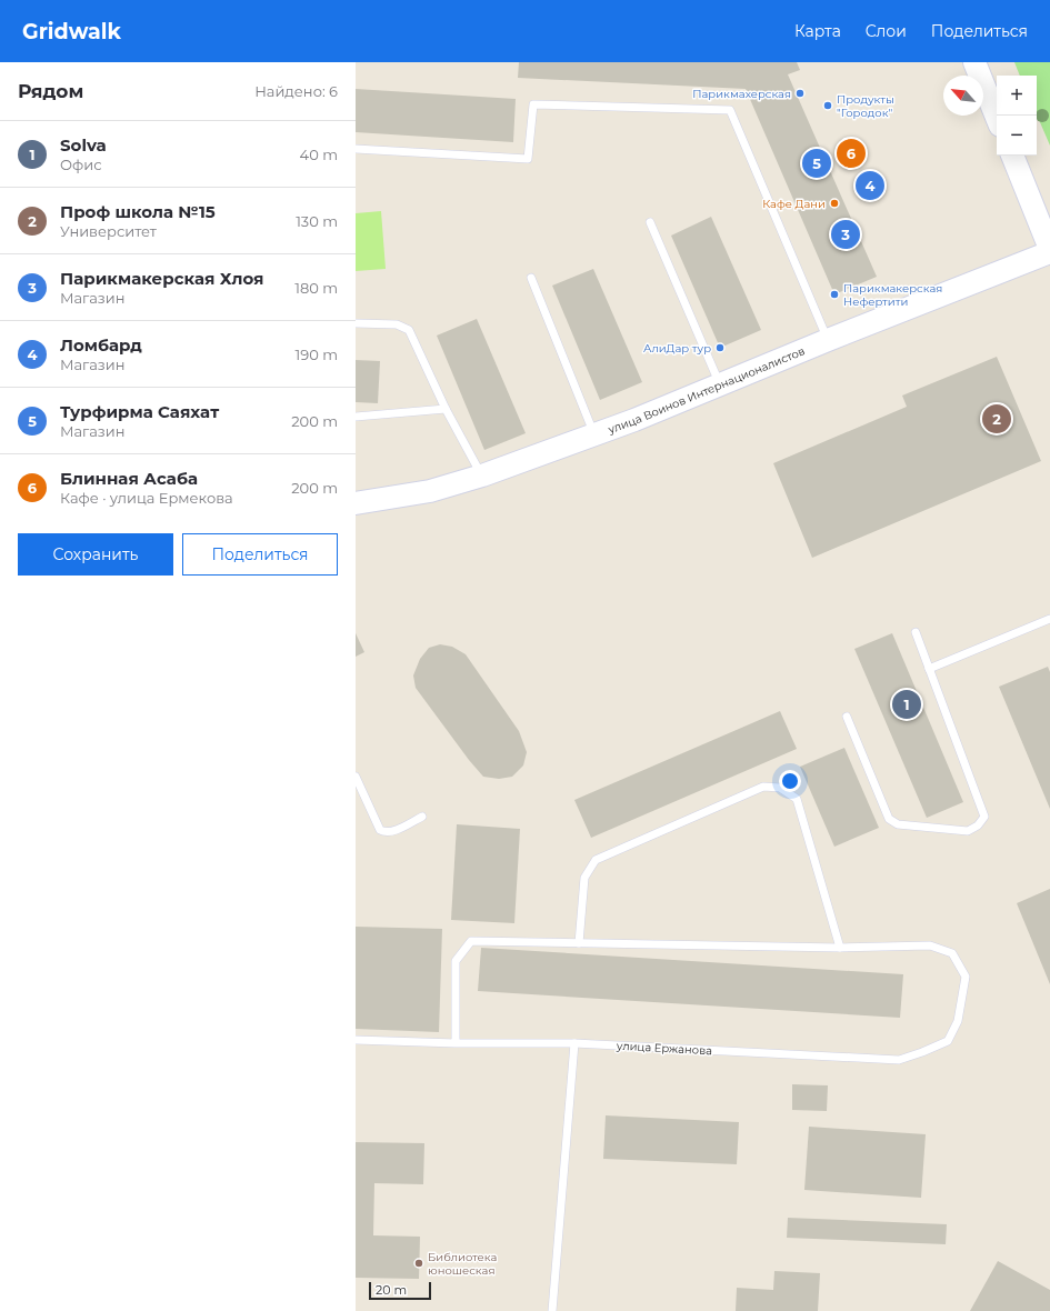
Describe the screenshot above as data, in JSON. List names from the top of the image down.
{
  "streets": {
    "main road": ["улица Воинов Интернационалистов"],
    "lane": ["улица Ержанова"]
  },
  "places": [
    "Парикмахерская",
    "Продукты \"Городок\"",
    "Кафе Дани",
    "Парикмакерская Нефертити",
    "АлиДар тур",
    "Библиотека юношеская"
  ],
  "scale_bar": "20 m",
  "north": "top left",
  "page": {
    "header": "Gridwalk",
    "nav": ["Карта", "Слои", "Поделиться"],
    "heading": ["Рядом", "Найдено: 6"],
    "map_buttons": ["+", "−"],
    "list": [
      {
        "mark": "1",
        "name": "Solva",
        "note": "Офис",
        "value": "40 m"
      },
      {
        "mark": "2",
        "name": "Проф школа №15",
        "note": "Университет",
        "value": "130 m"
      },
      {
        "mark": "3",
        "name": "Парикмакерская Хлоя",
        "note": "Магазин",
        "value": "180 m"
      },
      {
        "mark": "4",
        "name": "Ломбард",
        "note": "Магазин",
        "value": "190 m"
      },
      {
        "mark": "5",
        "name": "Турфирма Саяхат",
        "note": "Магазин",
        "value": "200 m"
      },
      {
        "mark": "6",
        "name": "Блинная Асаба",
        "note": "Кафе · улица Ермекова",
        "value": "200 m"
      }
    ],
    "pins": [
      "6",
      "5",
      "4",
      "3",
      "2",
      "1"
    ],
    "buttons": ["Сохранить", "Поделиться"],
    "scale": "20 m"
  }
}
